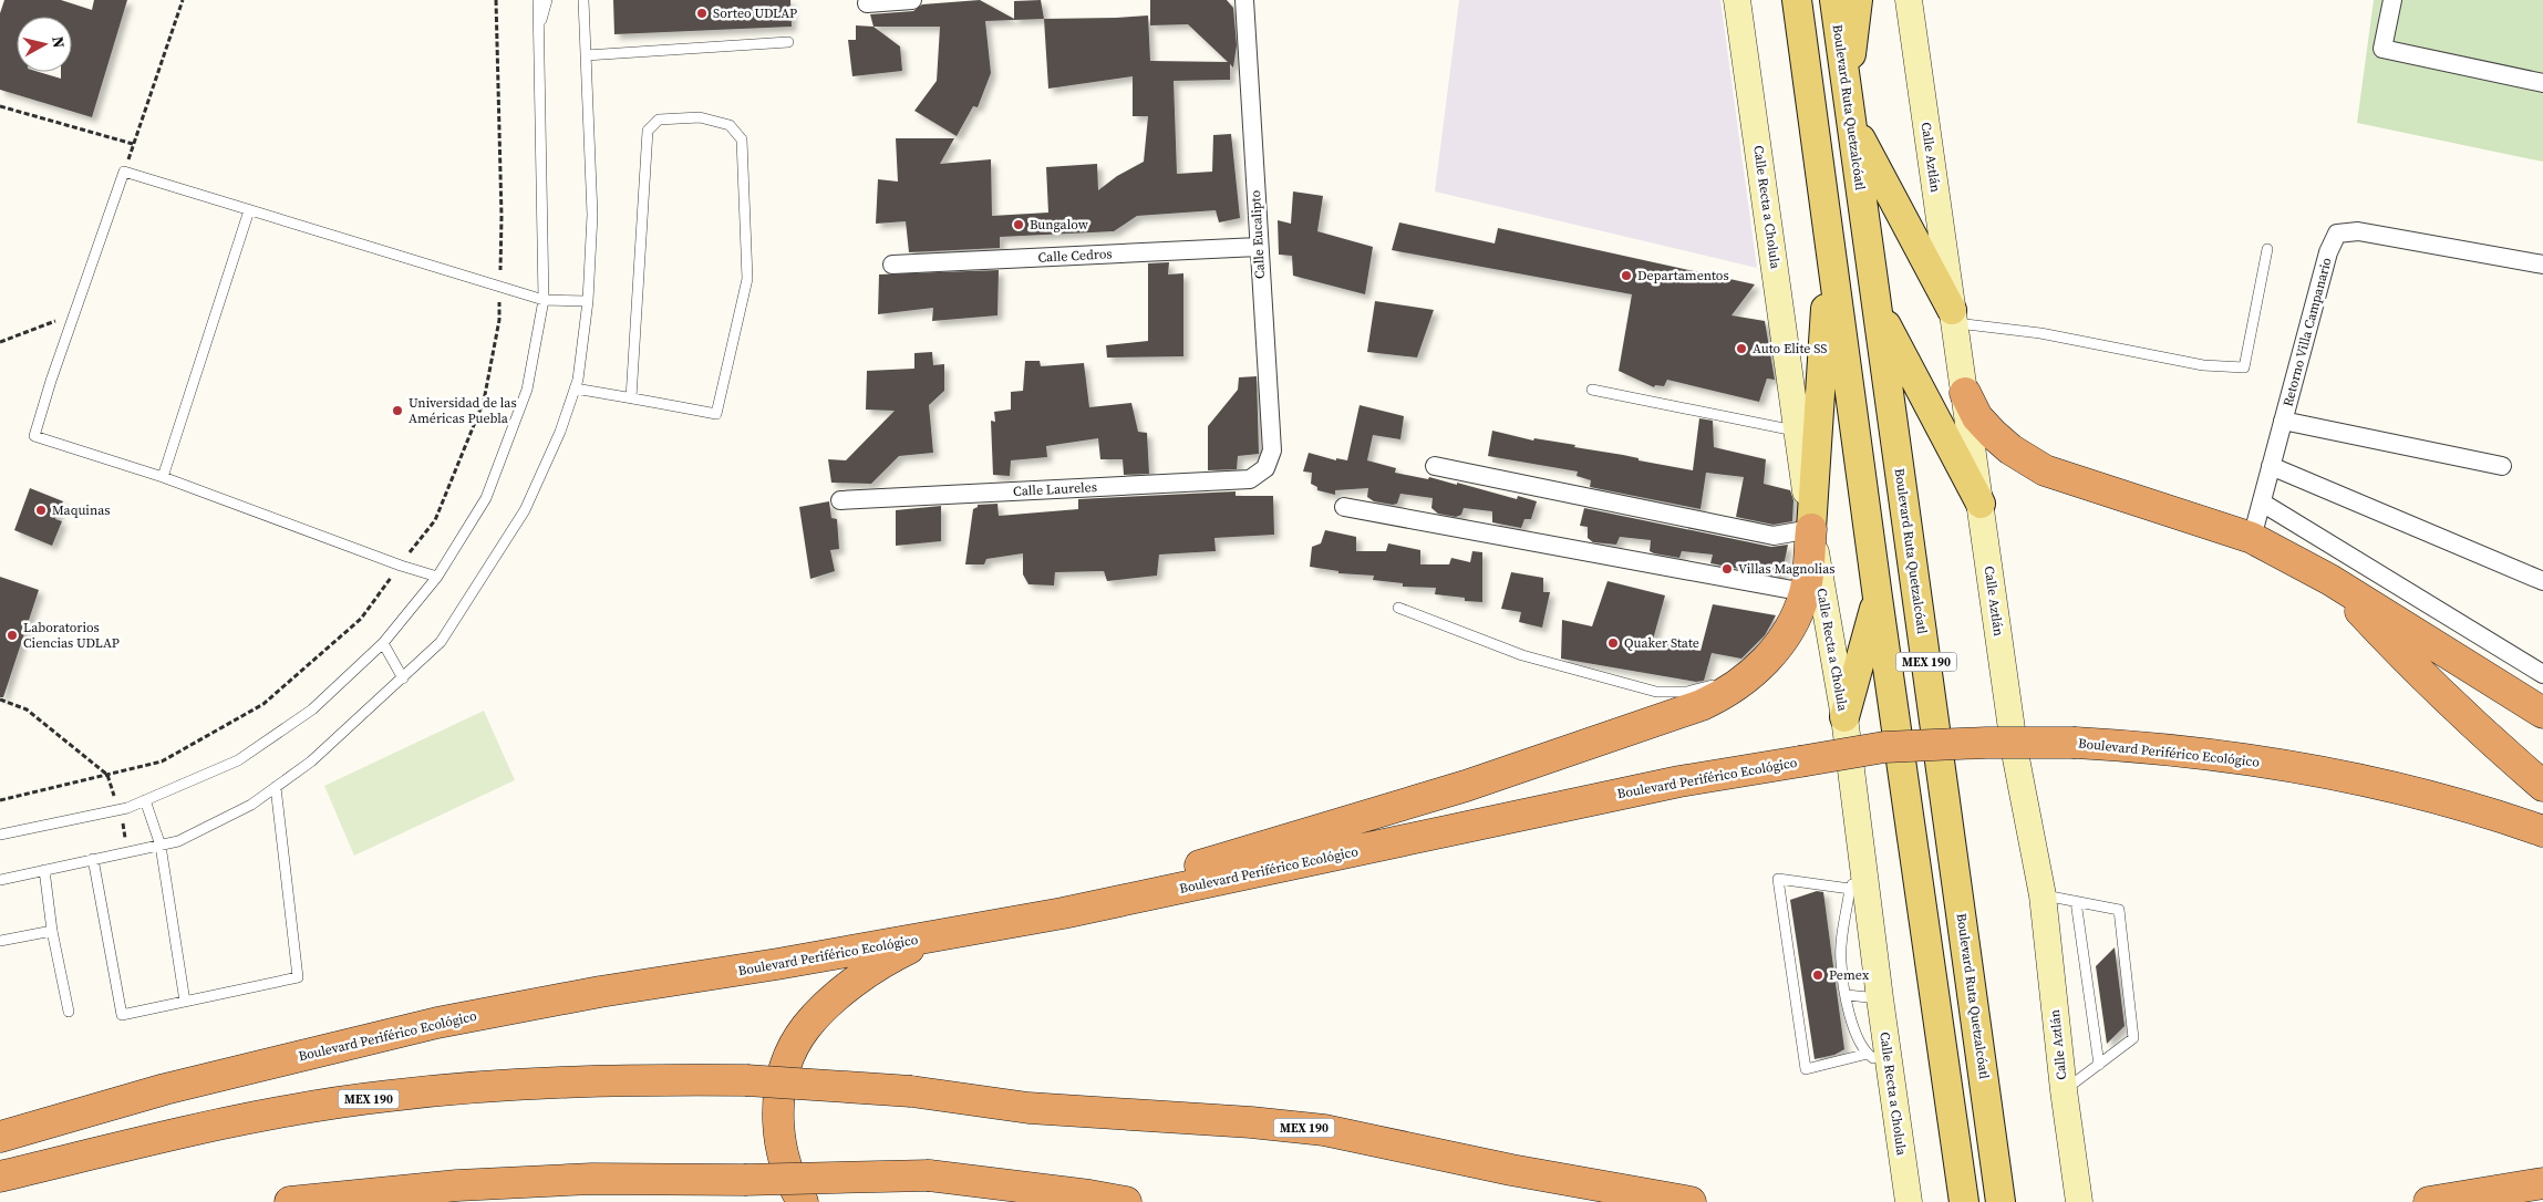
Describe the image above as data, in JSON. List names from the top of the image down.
{
  "streets": {
    "highway": ["MEX 190", "Boulevard Periférico Ecológico"],
    "main road": ["Boulevard Ruta Quetzalcóatl", "Calle Aztlán", "Calle Recta a Cholula"],
    "street": [
      "Calle Eucalipto",
      "Calle Cedros",
      "Retorno Villa Campanario",
      "Calle Laureles"
    ]
  },
  "crossings": [
    ["Calle Eucalipto", "Calle Cedros"],
    ["Calle Eucalipto", "Calle Laureles"]
  ],
  "places": [
    "Sorteo UDLAP",
    "Bungalow",
    "Departamentos",
    "Auto Elite SS",
    "Universidad de las Américas Puebla",
    "Maquinas",
    "Villas Magnolias",
    "Laboratorios Ciencias UDLAP",
    "Quaker State",
    "Pemex"
  ],
  "north": "right"
}
